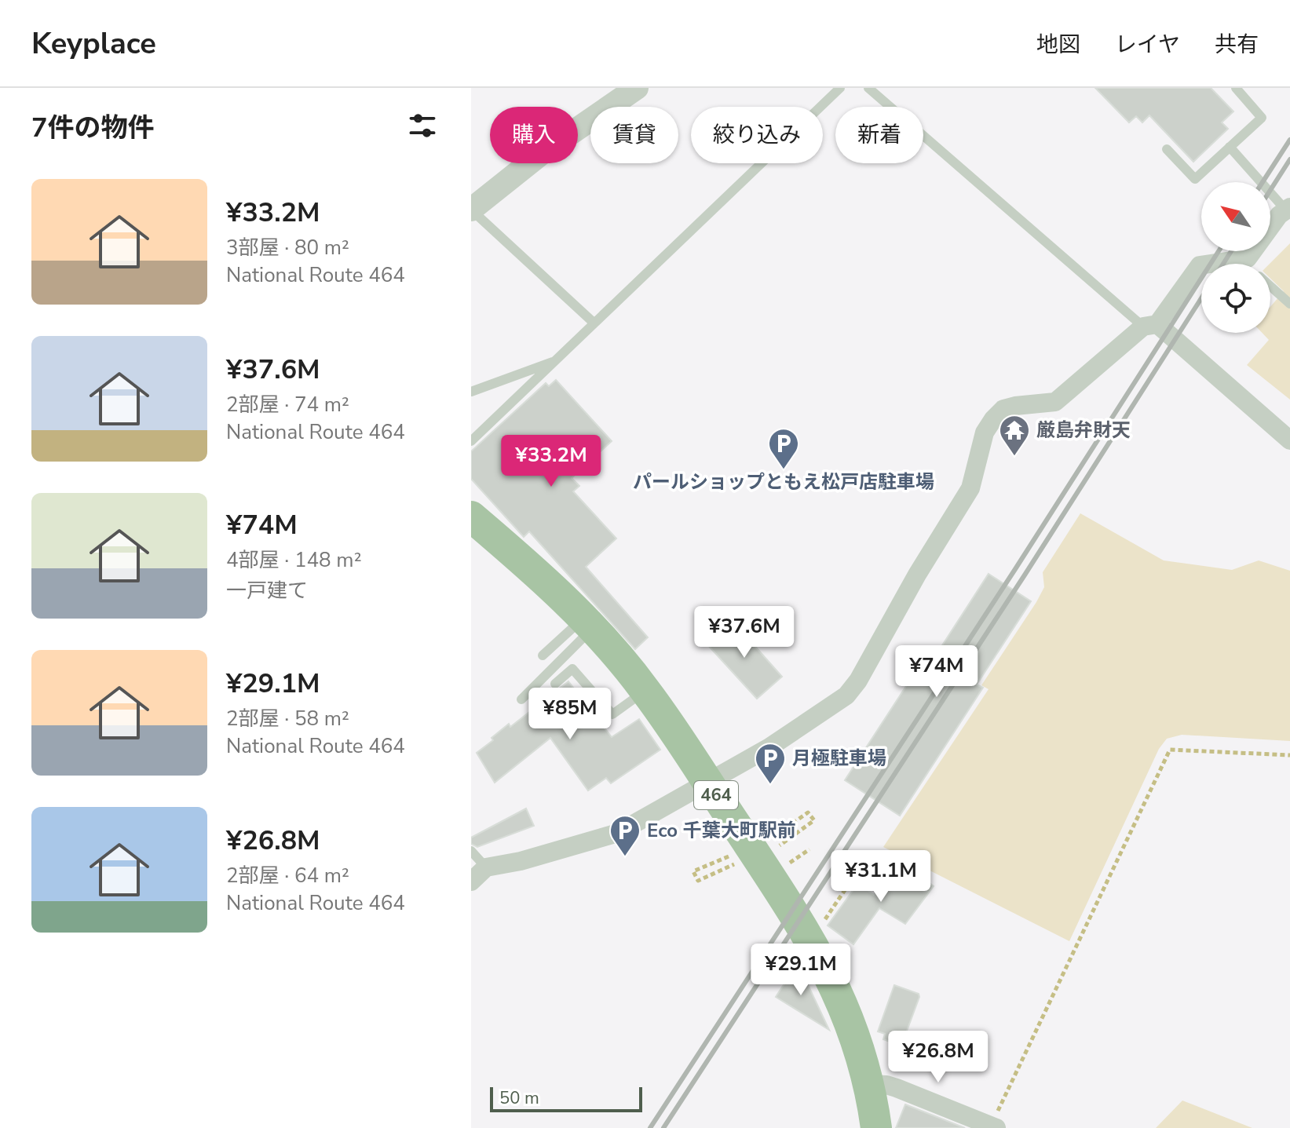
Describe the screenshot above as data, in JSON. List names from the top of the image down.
{
  "streets": {
    "highway": ["464"]
  },
  "places": {
    "temple": ["厳島弁財天"],
    "parking": ["パールショップともえ松戸店駐車場", "月極駐車場", "Eco 千葉大町駅前"]
  },
  "scale_bar": "50 m",
  "north": "top left",
  "page": {
    "header": "Keyplace",
    "nav": ["地図", "レイヤ", "共有"],
    "heading": "7件の物件",
    "chip": [
      "購入",
      "賃貸",
      "絞り込み",
      "新着"
    ],
    "list": [
      {
        "name": "¥33.2M",
        "note": "3部屋 · 80 m² · National Route 464"
      },
      {
        "name": "¥37.6M",
        "note": "2部屋 · 74 m² · National Route 464"
      },
      {
        "name": "¥74M",
        "note": "4部屋 · 148 m² · 一戸建て"
      },
      {
        "name": "¥29.1M",
        "note": "2部屋 · 58 m² · National Route 464"
      },
      {
        "name": "¥26.8M",
        "note": "2部屋 · 64 m² · National Route 464"
      }
    ],
    "price": [
      "¥33.2M",
      "¥37.6M",
      "¥74M",
      "¥85M",
      "¥31.1M",
      "¥29.1M",
      "¥26.8M"
    ],
    "scale": "50 m"
  }
}
